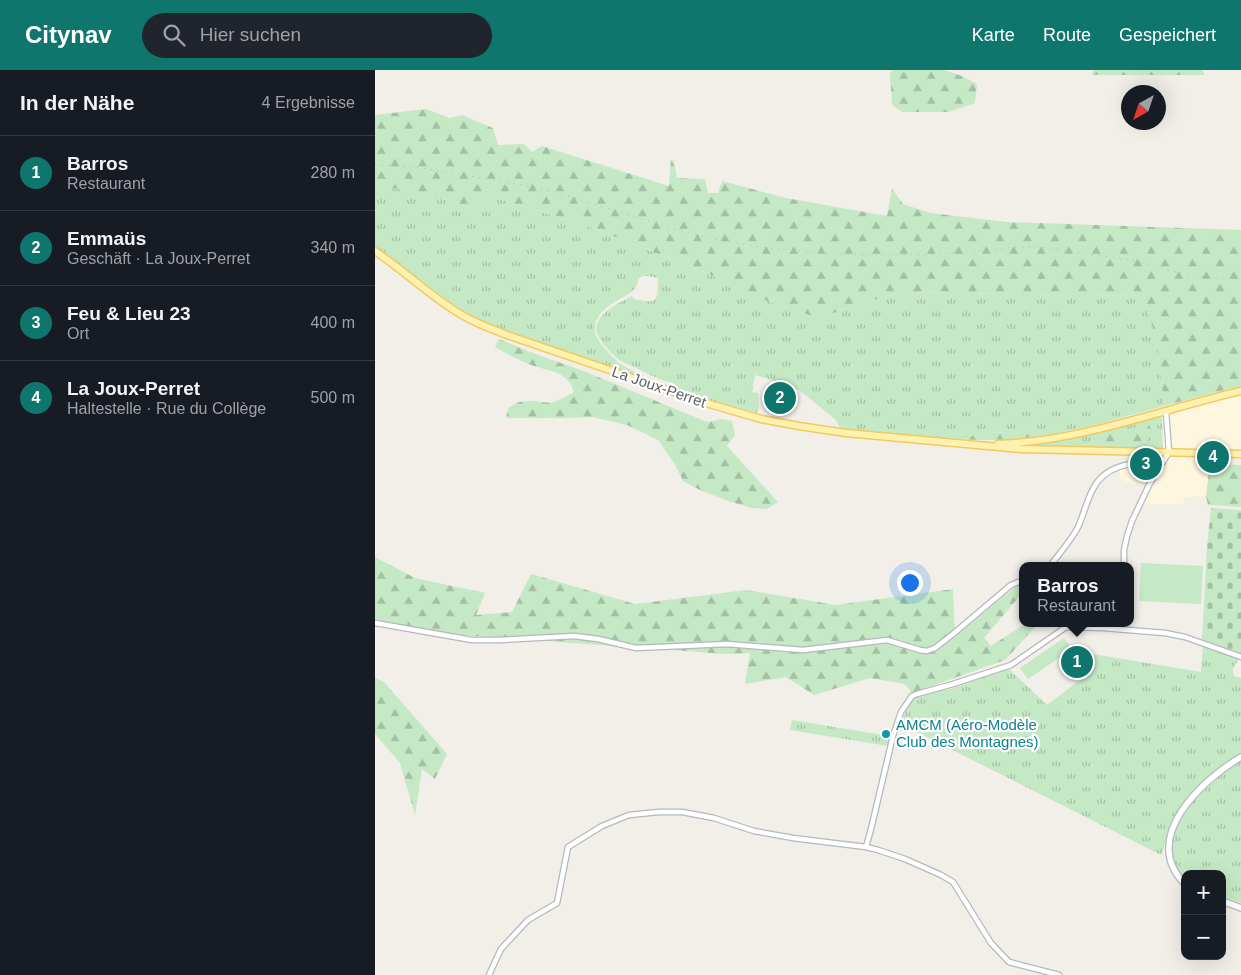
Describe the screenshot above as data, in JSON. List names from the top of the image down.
{
  "streets": {
    "main road": ["La Joux-Perret"]
  },
  "places": ["AMCM (Aéro-Modèle Club des Montagnes)"],
  "north": "bottom left",
  "page": {
    "header": "Citynav",
    "search": "Hier suchen",
    "nav": ["Karte", "Route", "Gespeichert"],
    "heading": ["In der Nähe", "4 Ergebnisse"],
    "list": [
      {
        "mark": "1",
        "name": "Barros",
        "note": "Restaurant",
        "value": "280 m"
      },
      {
        "mark": "2",
        "name": "Emmaüs",
        "note": "Geschäft · La Joux-Perret",
        "value": "340 m"
      },
      {
        "mark": "3",
        "name": "Feu & Lieu 23",
        "note": "Ort",
        "value": "400 m"
      },
      {
        "mark": "4",
        "name": "La Joux-Perret",
        "note": "Haltestelle · Rue du Collège",
        "value": "500 m"
      }
    ],
    "pins": [
      "2",
      "4",
      "3",
      "1"
    ],
    "popup": ["Barros", "Restaurant"],
    "map_buttons": ["+", "−"]
  }
}
